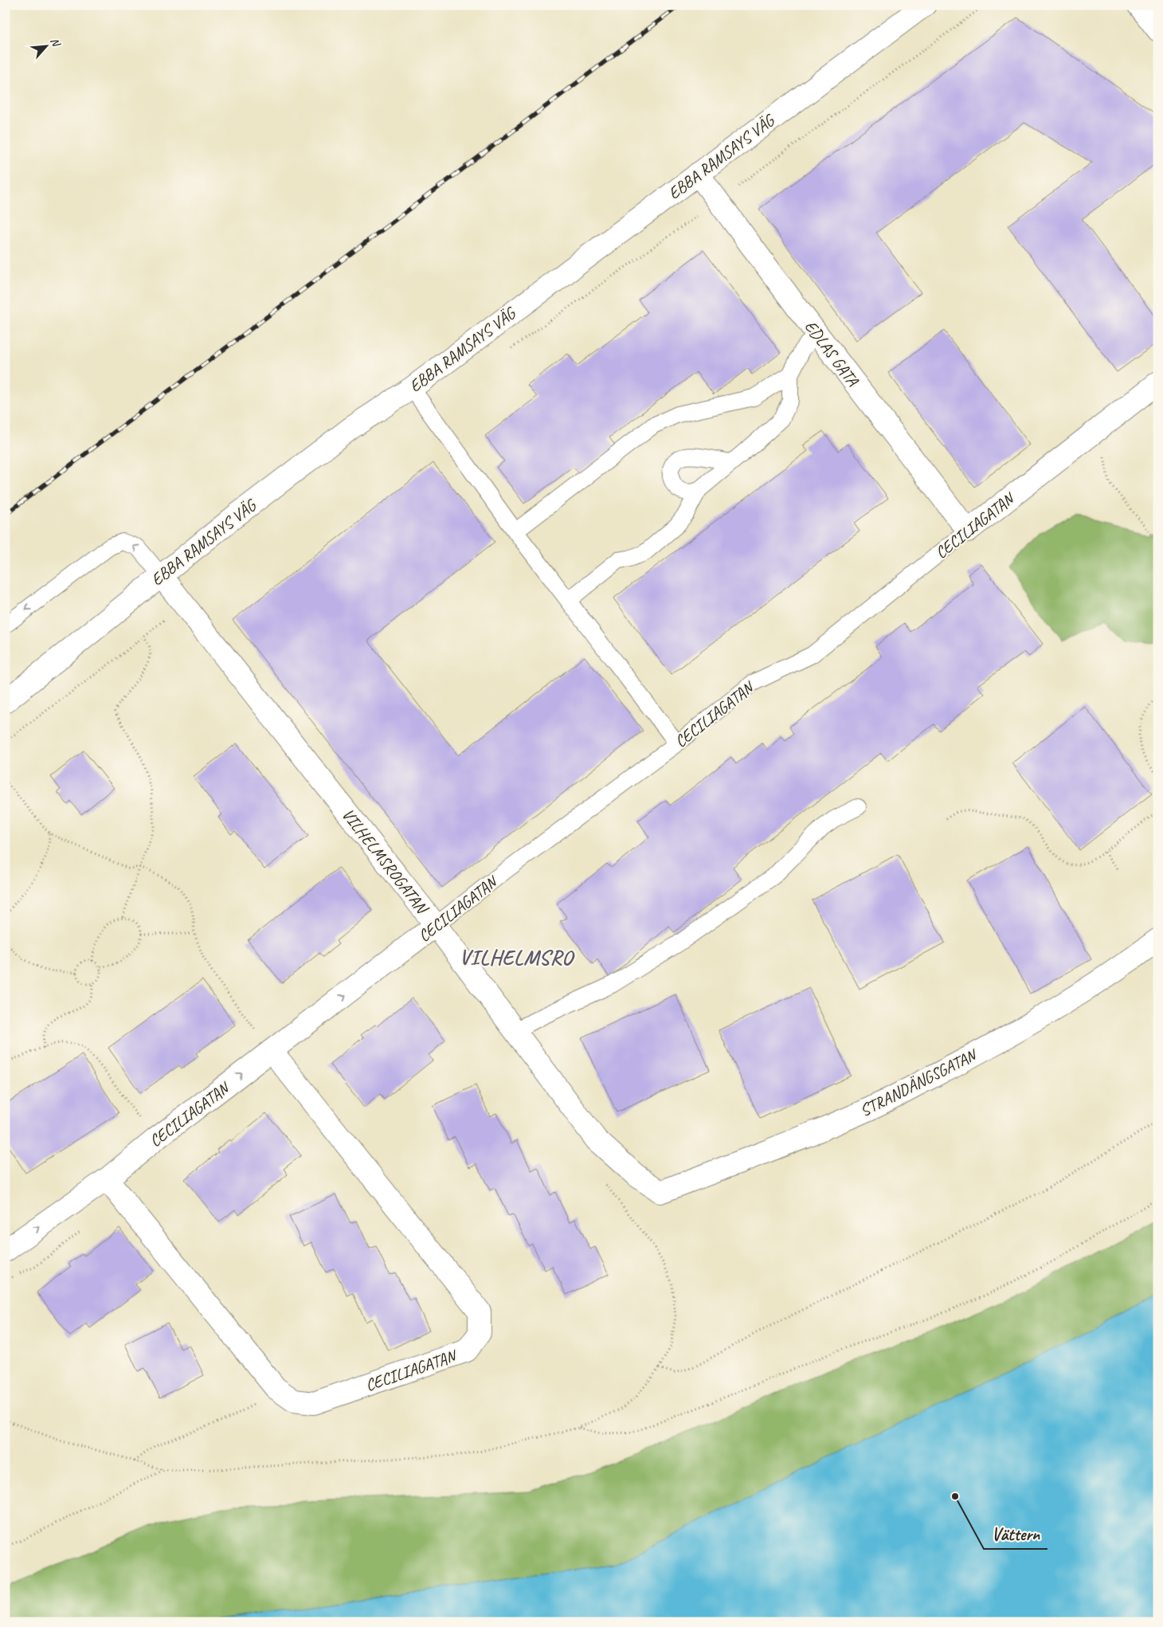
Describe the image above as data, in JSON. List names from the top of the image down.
{
  "streets": {
    "street": [
      "EBBA RAMSAYS VÄG",
      "EDLAS GATA",
      "CECILIAGATAN",
      "VILHELMSROGATAN",
      "STRANDÄNGSGATAN"
    ]
  },
  "crossings": [
    ["EBBA RAMSAYS VÄG", "EDLAS GATA"],
    ["EBBA RAMSAYS VÄG", "VILHELMSROGATAN"],
    ["EDLAS GATA", "CECILIAGATAN"],
    ["CECILIAGATAN", "VILHELMSROGATAN"],
    ["VILHELMSROGATAN", "STRANDÄNGSGATAN"]
  ],
  "districts": ["VILHELMSRO"],
  "places": ["Vättern"],
  "north": "top right"
}
